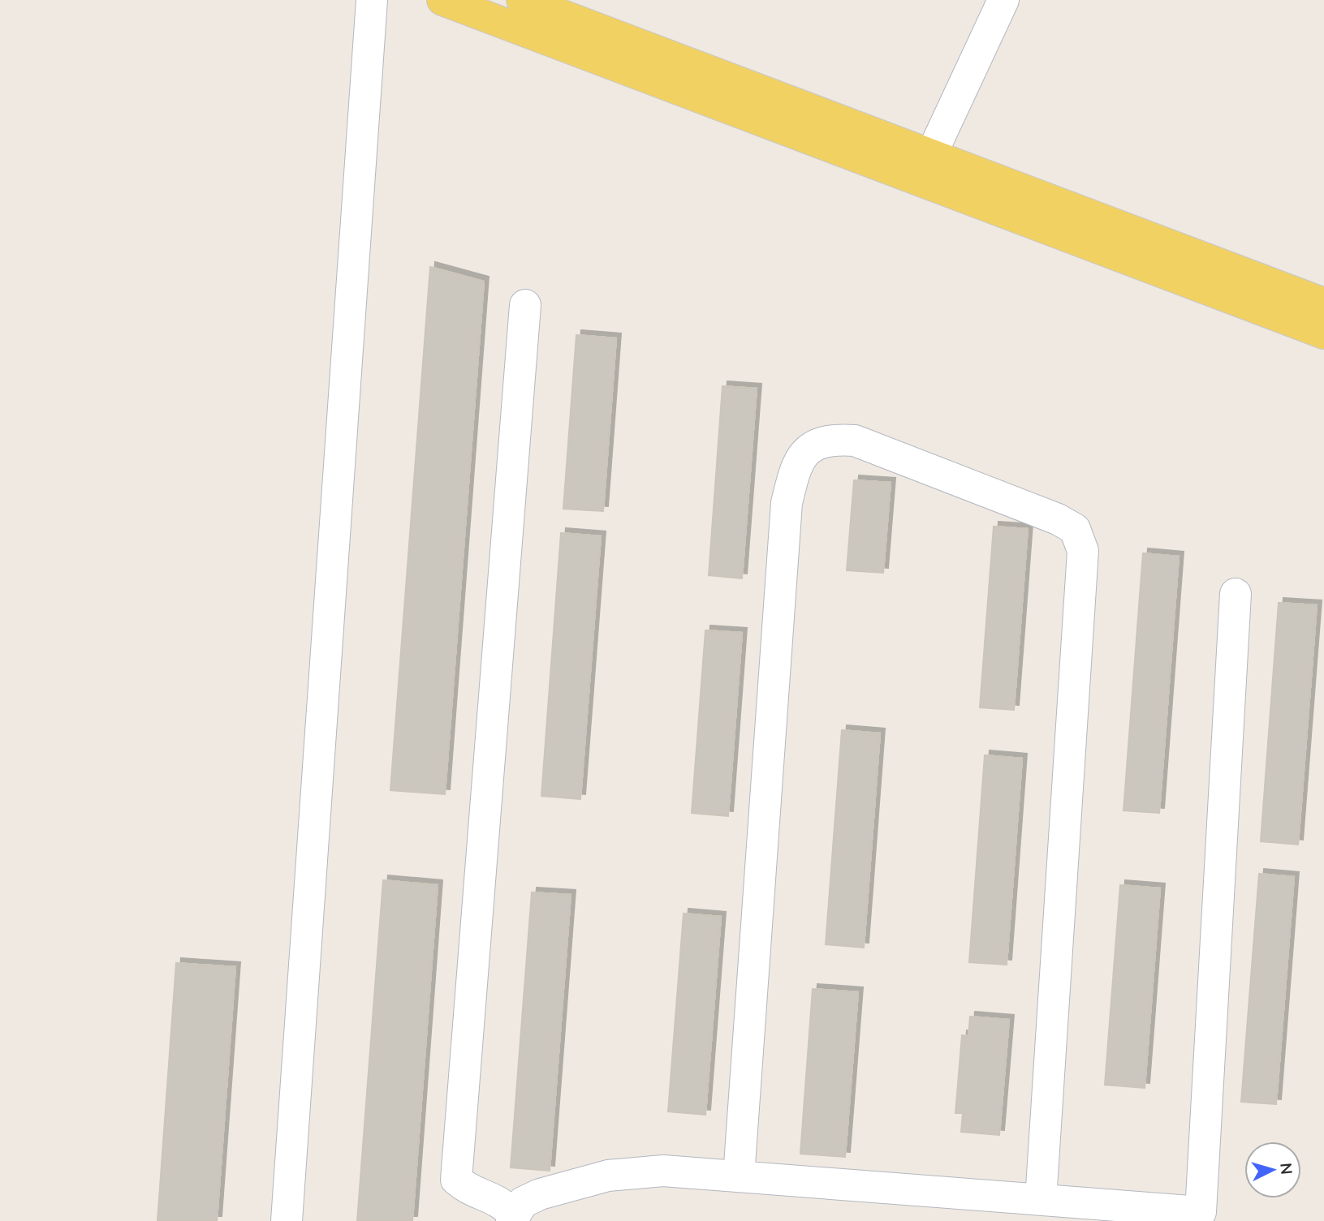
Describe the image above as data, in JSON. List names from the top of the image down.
{
  "north": "right"
}
